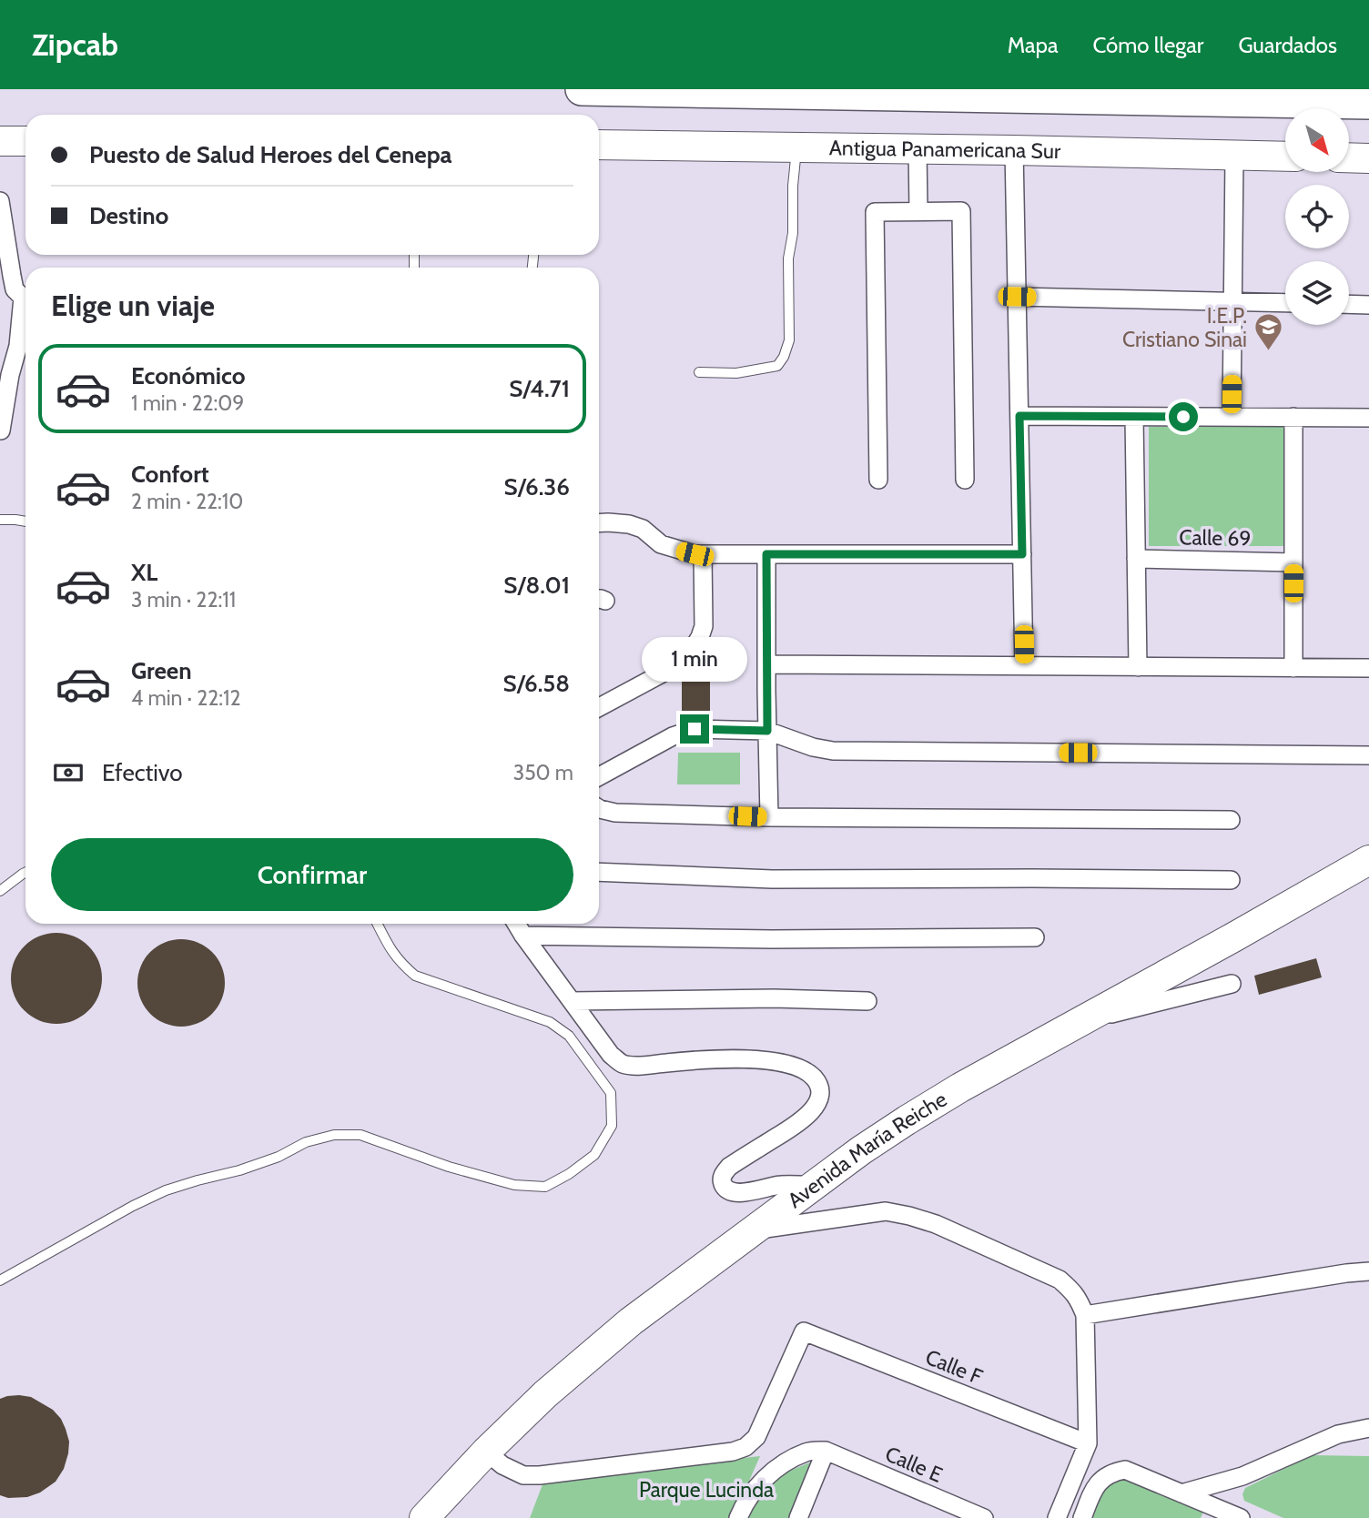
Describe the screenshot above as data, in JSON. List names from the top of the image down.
{
  "streets": {
    "main road": ["Antigua Panamericana Sur", "Avenida María Reiche"],
    "street": ["Calle 69", "Calle F", "Calle E"]
  },
  "crossings": [
    ["Avenida María Reiche", "Calle F"]
  ],
  "parks": ["Parque Lucinda"],
  "places": {
    "school or university": ["I.E.P. Cristiano Sinai"]
  },
  "north": "bottom right",
  "page": {
    "header": "Zipcab",
    "nav": ["Mapa", "Cómo llegar", "Guardados"],
    "banner": ["Puesto de Salud Heroes del Cenepa", "Destino"],
    "heading": "Elige un viaje",
    "list": [
      {
        "name": "Económico",
        "note": "1 min · 22:09",
        "value": "S/4.71"
      },
      {
        "name": "Confort",
        "note": "2 min · 22:10",
        "value": "S/6.36"
      },
      {
        "name": "XL",
        "note": "3 min · 22:11",
        "value": "S/8.01"
      },
      {
        "name": "Green",
        "note": "4 min · 22:12",
        "value": "S/6.58"
      }
    ],
    "bubble": "1 min",
    "pay": ["Efectivo", "350 m"],
    "buttons": "Confirmar"
  }
}
